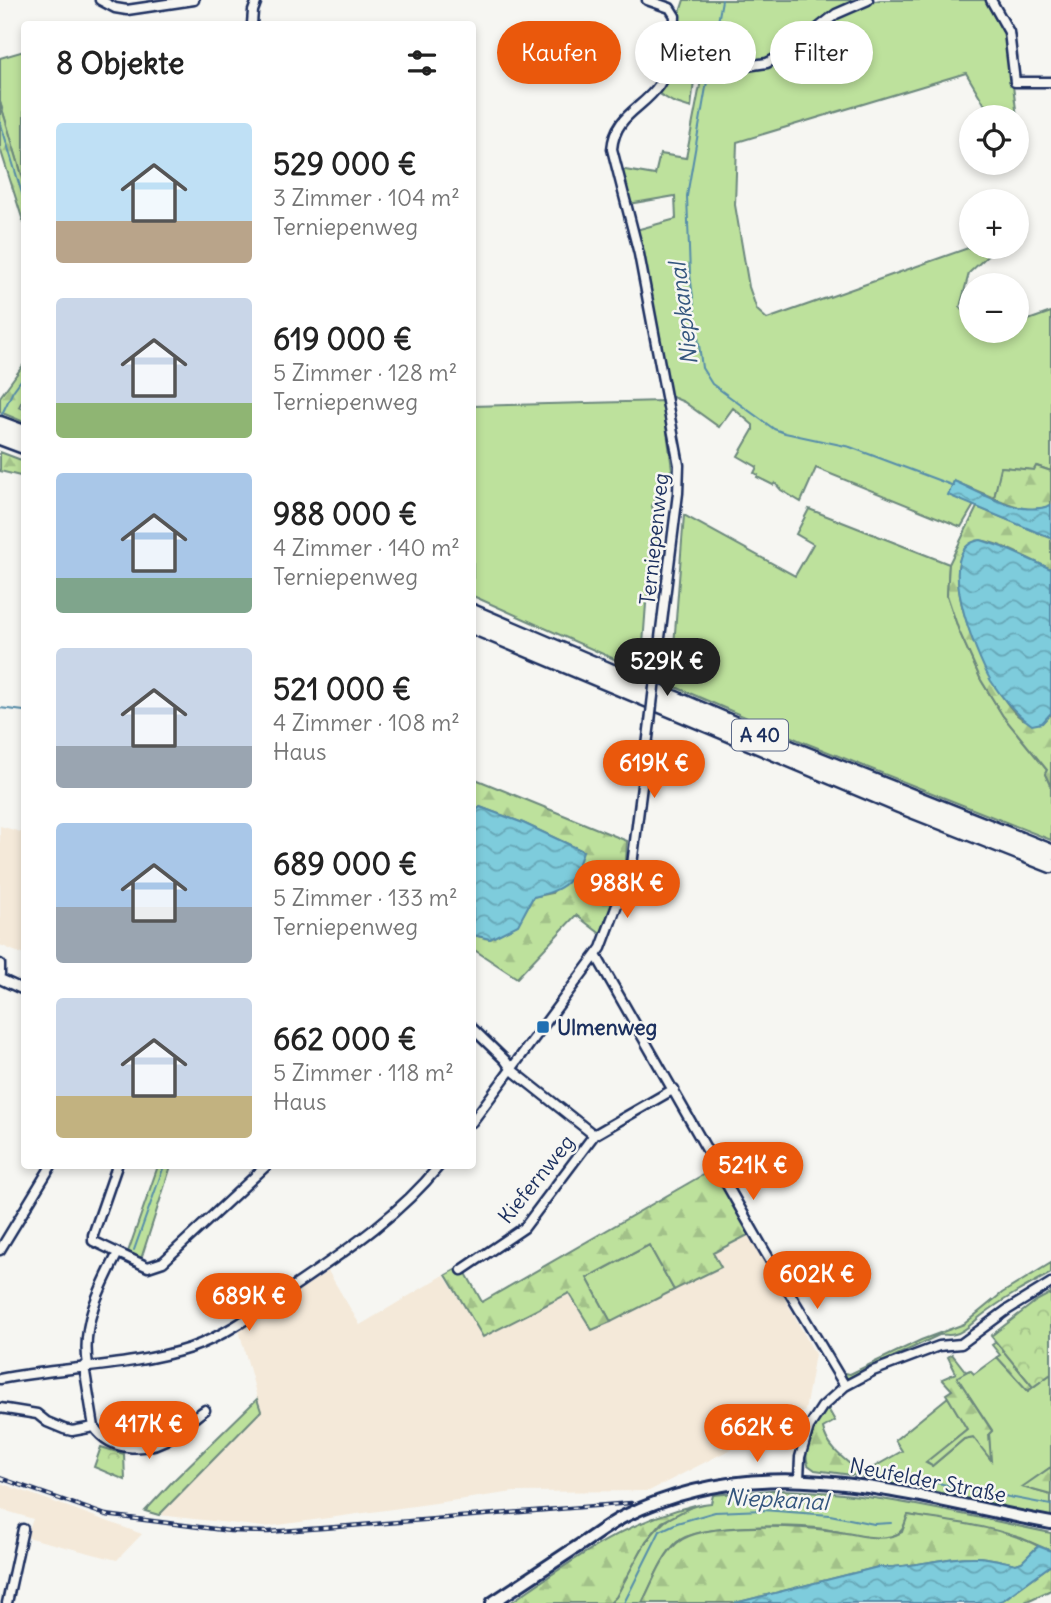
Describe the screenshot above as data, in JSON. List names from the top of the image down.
{
  "streets": {
    "highway": ["A 40"],
    "main road": ["Neufelder Straße"],
    "street": ["Terniepenweg", "Kiefernweg"]
  },
  "water": ["Niepkanal"],
  "places": {
    "transit": ["Ulmenweg"]
  },
  "page": {
    "chip": ["Kaufen", "Mieten", "Filter"],
    "heading": "8 Objekte",
    "map_buttons": ["+", "−"],
    "list": [
      {
        "name": "529 000 €",
        "note": "3 Zimmer · 104 m² · Terniepenweg"
      },
      {
        "name": "619 000 €",
        "note": "5 Zimmer · 128 m² · Terniepenweg"
      },
      {
        "name": "988 000 €",
        "note": "4 Zimmer · 140 m² · Terniepenweg"
      },
      {
        "name": "521 000 €",
        "note": "4 Zimmer · 108 m² · Haus"
      },
      {
        "name": "689 000 €",
        "note": "5 Zimmer · 133 m² · Terniepenweg"
      },
      {
        "name": "662 000 €",
        "note": "5 Zimmer · 118 m² · Haus"
      }
    ],
    "price": [
      "529K €",
      "619K €",
      "988K €",
      "521K €",
      "602K €",
      "689K €",
      "417K €",
      "662K €"
    ]
  }
}
